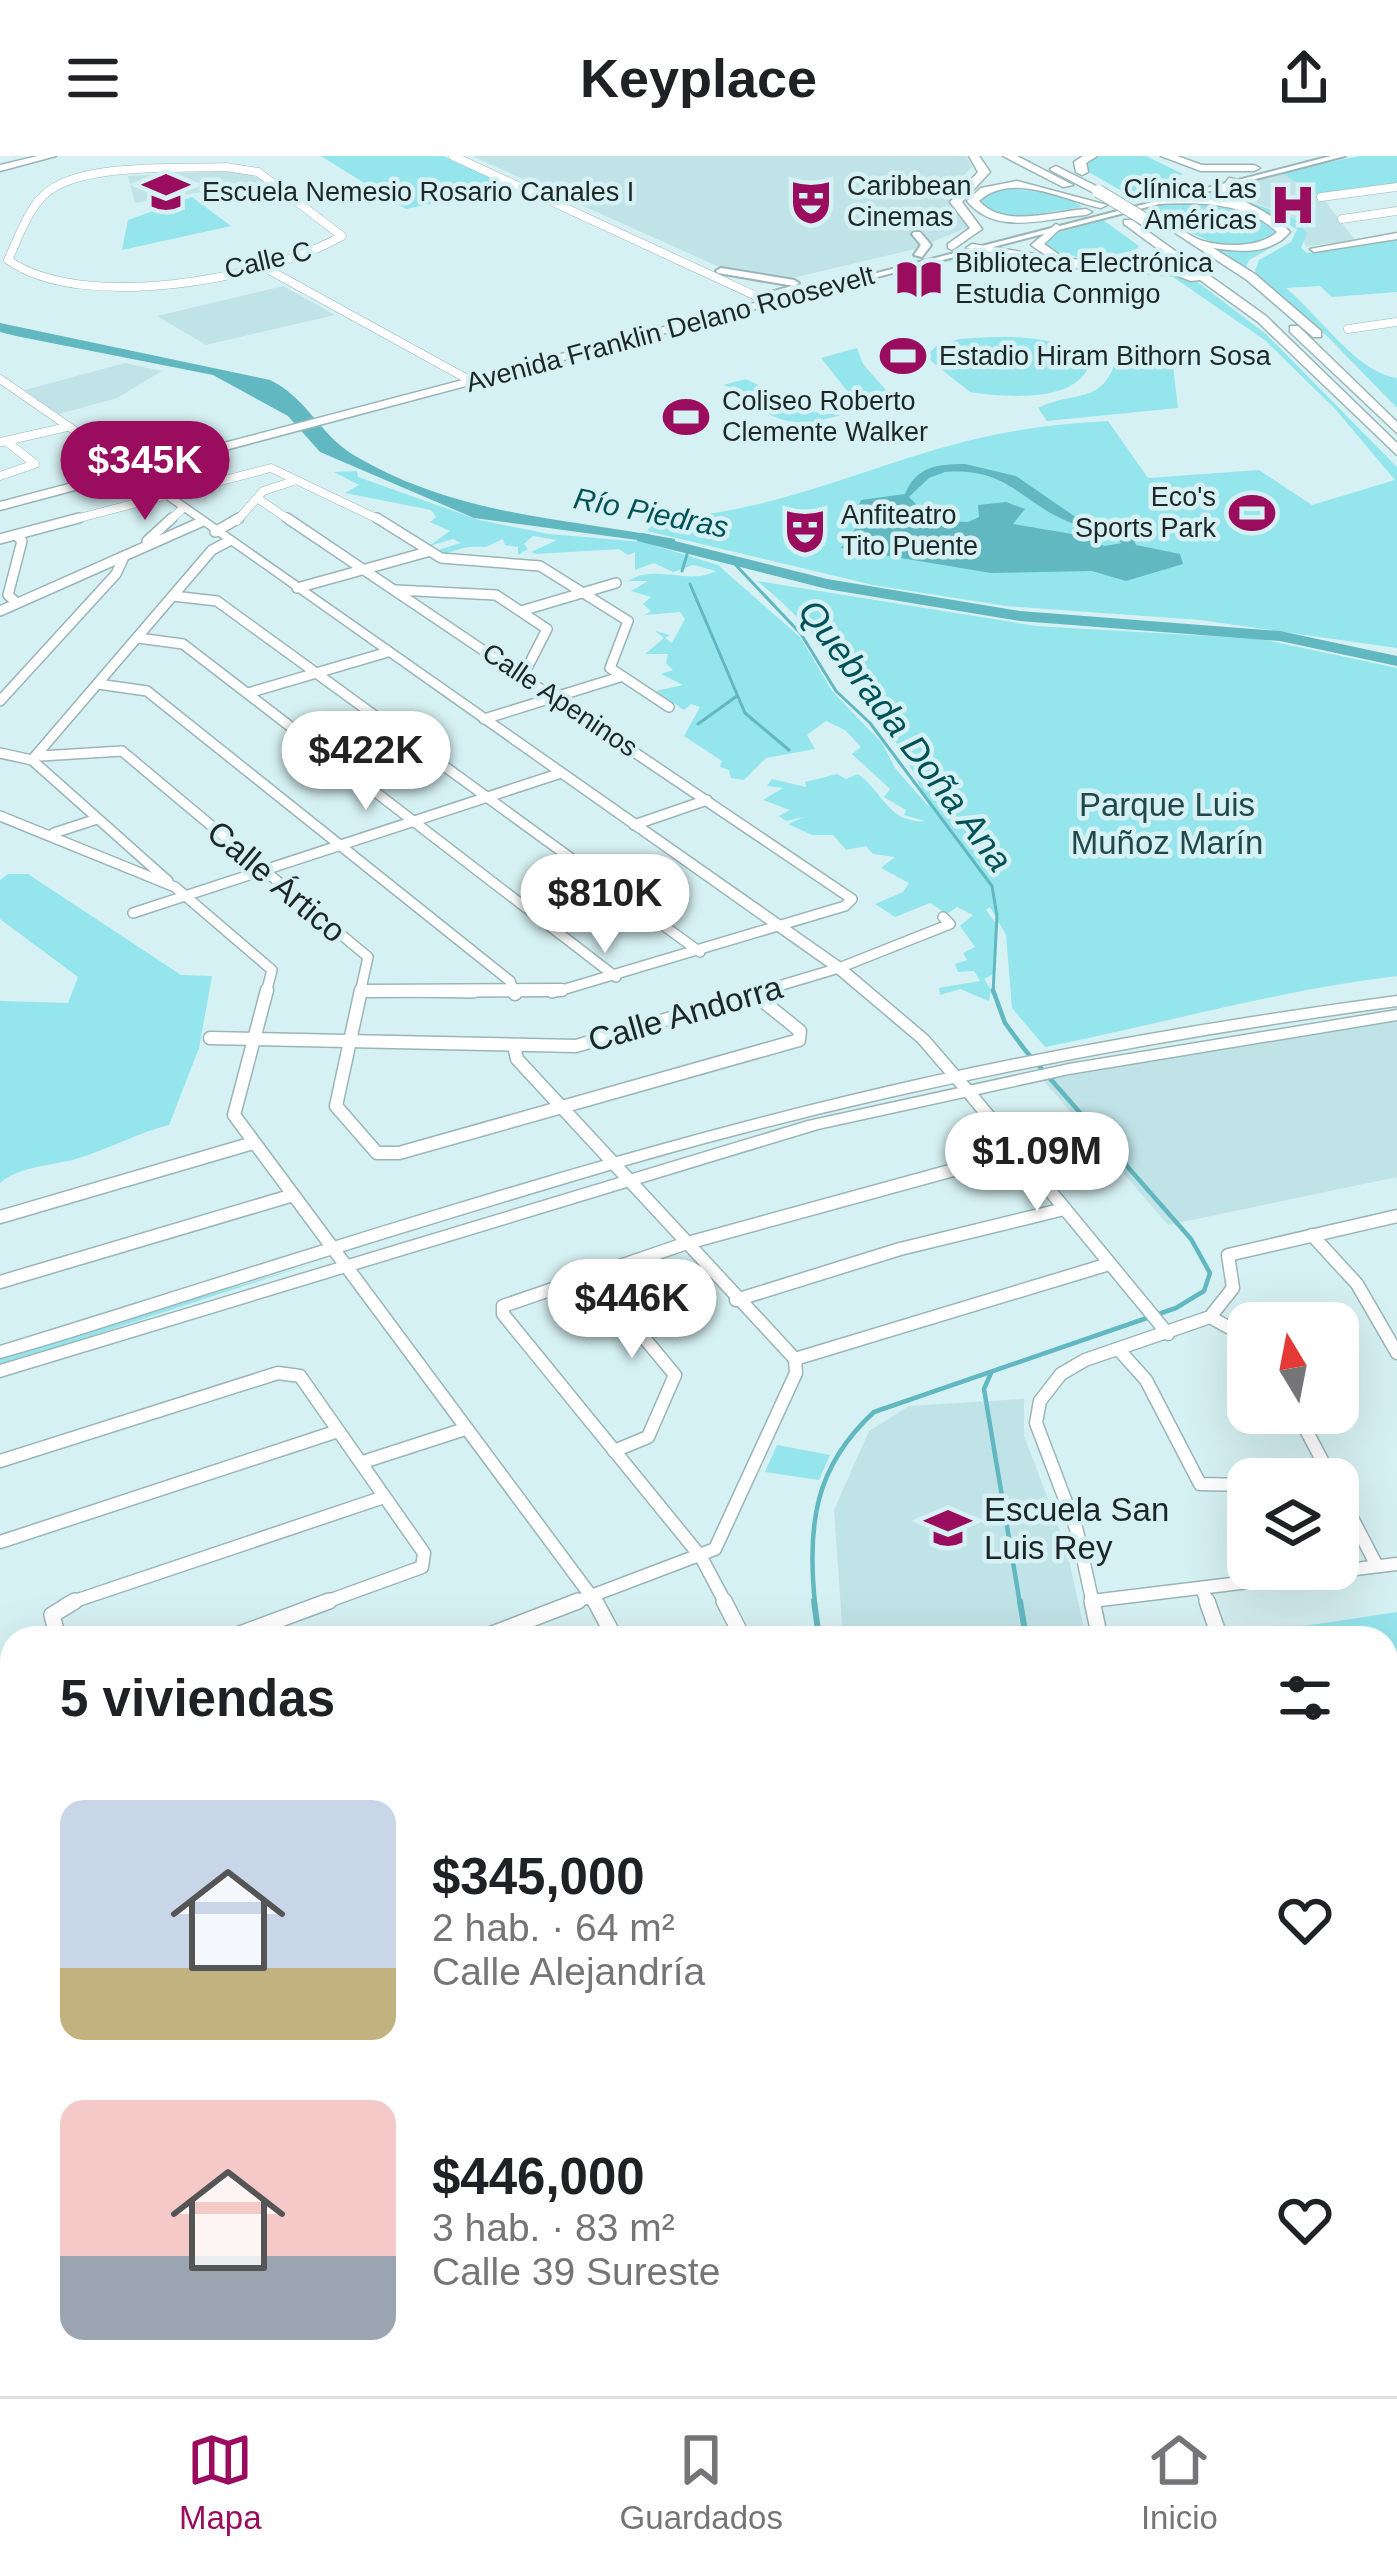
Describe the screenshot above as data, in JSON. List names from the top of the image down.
{
  "streets": {
    "main road": ["Avenida Franklin Delano Roosevelt"],
    "street": [
      "Calle C",
      "Calle Apeninos",
      "Calle Ártico",
      "Calle Andorra"
    ]
  },
  "water": ["Río Piedras", "Quebrada Doña Ana"],
  "parks": ["Parque Luis Muñoz Marín"],
  "places": {
    "school or university": ["Escuela Nemesio Rosario Canales I", "Escuela San Luis Rey"],
    "theatre": ["Caribbean Cinemas", "Anfiteatro Tito Puente"],
    "hospital": ["Clínica Las Américas"],
    "library": ["Biblioteca Electrónica Estudia Conmigo"],
    "sports": ["Estadio Hiram Bithorn Sosa", "Coliseo Roberto Clemente Walker", "Eco's Sports Park"]
  },
  "north": "top",
  "page": {
    "header": "Keyplace",
    "price": [
      "$345K",
      "$422K",
      "$810K",
      "$1.09M",
      "$446K"
    ],
    "heading": "5 viviendas",
    "list": [
      {
        "name": "$345,000",
        "note": "2 hab. · 64 m² · Calle Alejandría"
      },
      {
        "name": "$446,000",
        "note": "3 hab. · 83 m² · Calle 39 Sureste"
      }
    ],
    "tabs": ["Mapa", "Guardados", "Inicio"]
  }
}
